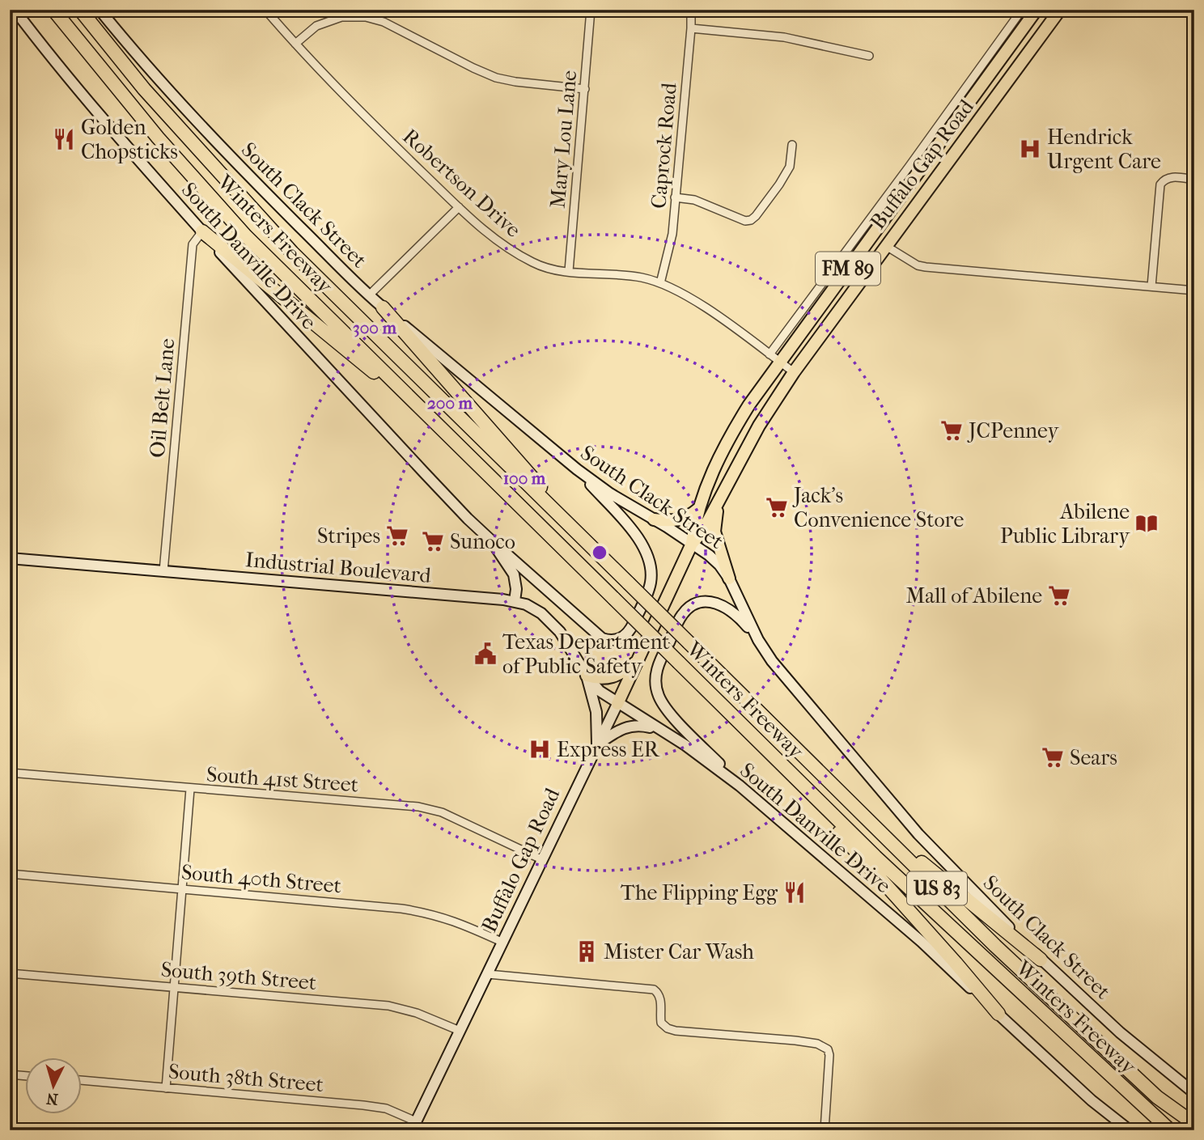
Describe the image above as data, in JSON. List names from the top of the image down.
{
  "streets": {
    "highway": ["Winters Freeway", "US 83"],
    "main road": [
      "Buffalo Gap Road",
      "South Clack Street",
      "South Danville Drive",
      "FM 89",
      "Industrial Boulevard"
    ],
    "street": [
      "Mary Lou Lane",
      "Caprock Road",
      "Robertson Drive",
      "Oil Belt Lane",
      "South 41st Street",
      "South 40th Street",
      "South 39th Street",
      "South 38th Street"
    ]
  },
  "crossings": [
    ["Mary Lou Lane", "Robertson Drive"],
    ["Caprock Road", "Robertson Drive"],
    ["Buffalo Gap Road", "Robertson Drive"],
    ["Buffalo Gap Road", "South Clack Street"],
    ["Buffalo Gap Road", "South Danville Drive"],
    ["Buffalo Gap Road", "Industrial Boulevard"],
    ["Buffalo Gap Road", "South 41st Street"],
    ["Buffalo Gap Road", "South 40th Street"],
    ["Buffalo Gap Road", "South 39th Street"],
    ["Buffalo Gap Road", "South 38th Street"],
    ["South Danville Drive", "Oil Belt Lane"],
    ["South Danville Drive", "Industrial Boulevard"],
    ["Oil Belt Lane", "Industrial Boulevard"]
  ],
  "places": {
    "restaurant": ["Golden Chopsticks", "The Flipping Egg"],
    "hospital": ["Hendrick Urgent Care", "Express ER"],
    "supermarket": [
      "JCPenney",
      "Jack's Convenience Store",
      "Stripes",
      "Sunoco",
      "Mall of Abilene",
      "Sears"
    ],
    "library": ["Abilene Public Library"],
    "public building": ["Texas Department of Public Safety"],
    "building": ["Mister Car Wash"]
  },
  "north": "bottom",
  "rings": ["300 m", "200 m", "100 m"]
}
